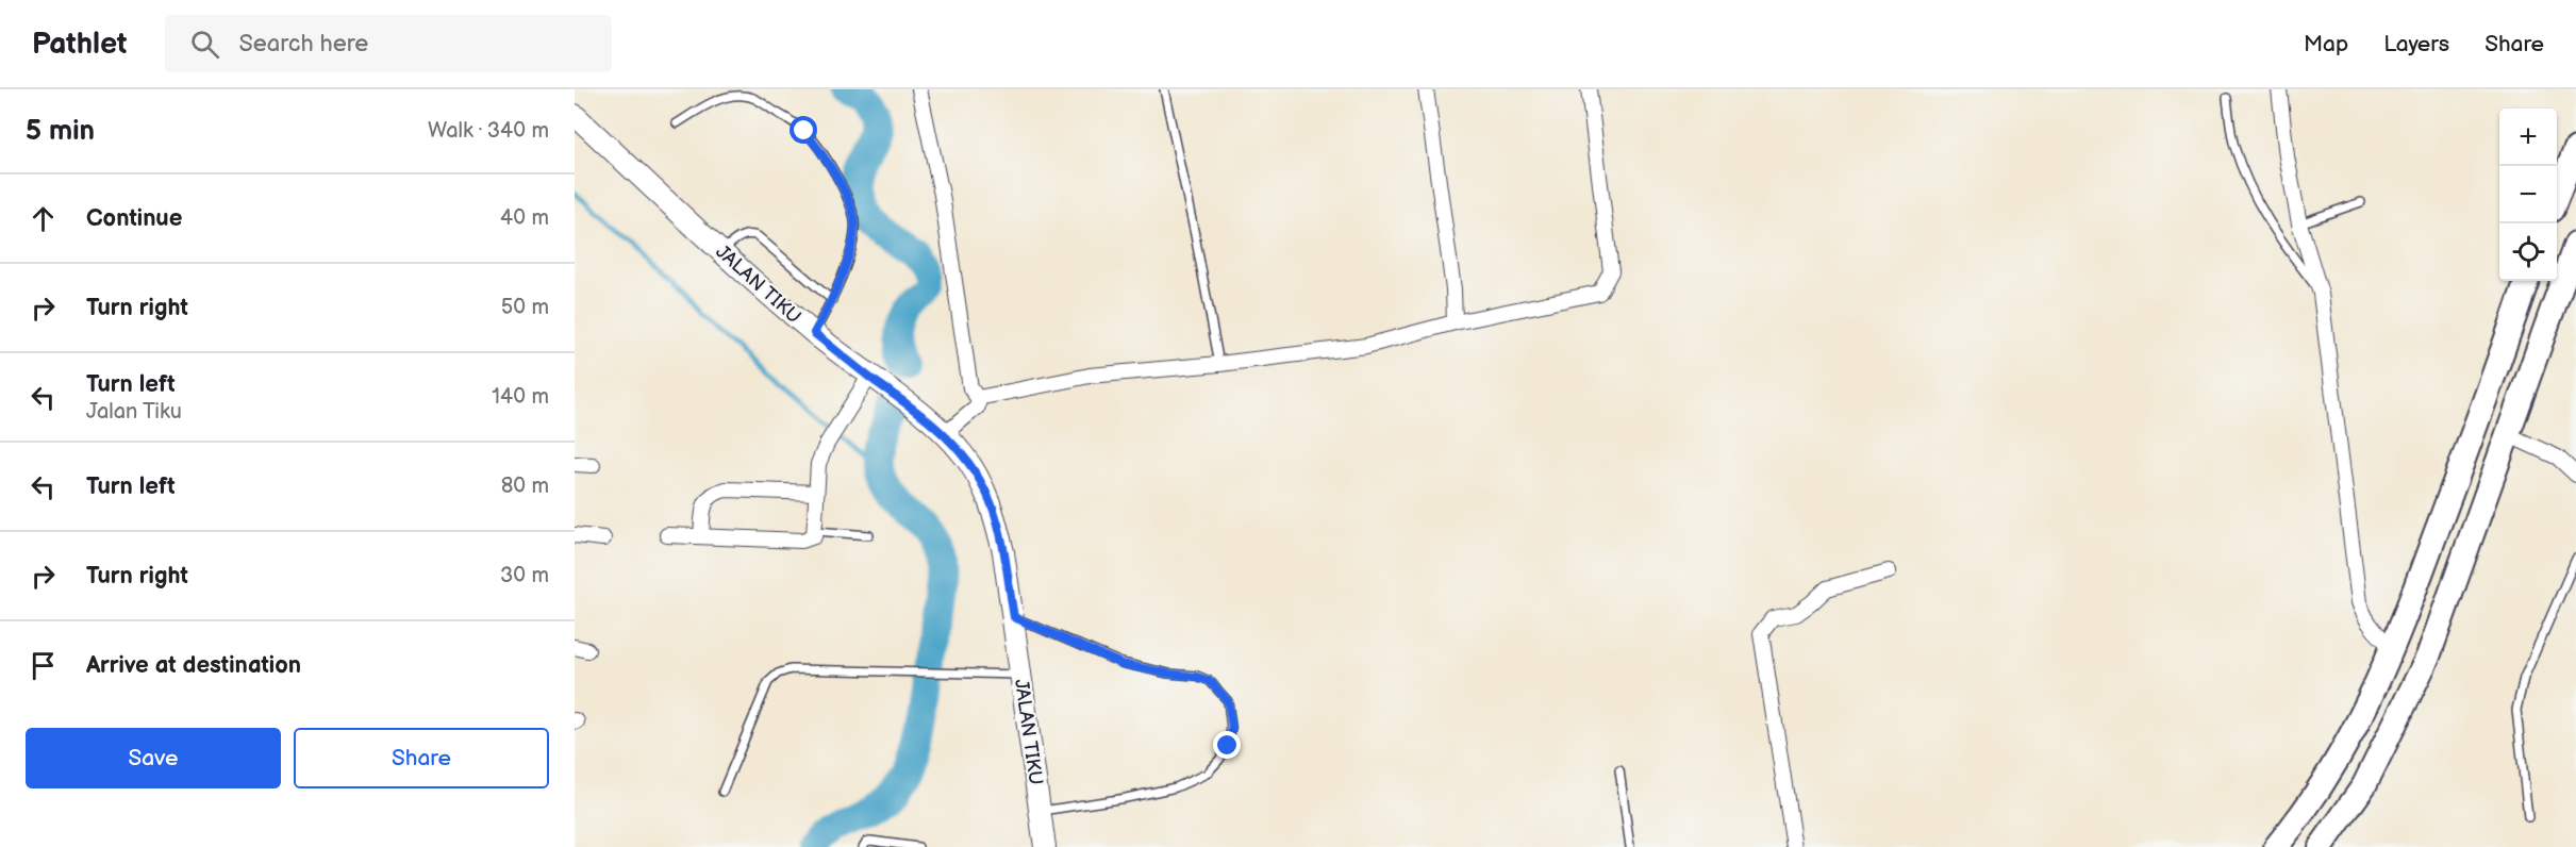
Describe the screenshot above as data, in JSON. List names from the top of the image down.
{
  "streets": {
    "main road": ["JALAN TIKU"]
  },
  "page": {
    "header": "Pathlet",
    "search": "Search here",
    "nav": ["Map", "Layers", "Share"],
    "heading": ["5 min", "Walk · 340 m"],
    "map_buttons": ["+", "−"],
    "list": [
      ["Continue", "40 m"],
      ["Turn right", "50 m"],
      ["Turn left", "Jalan Tiku", "140 m"],
      ["Turn left", "80 m"],
      ["Turn right", "30 m"],
      "Arrive at destination"
    ],
    "buttons": ["Save", "Share"]
  }
}
